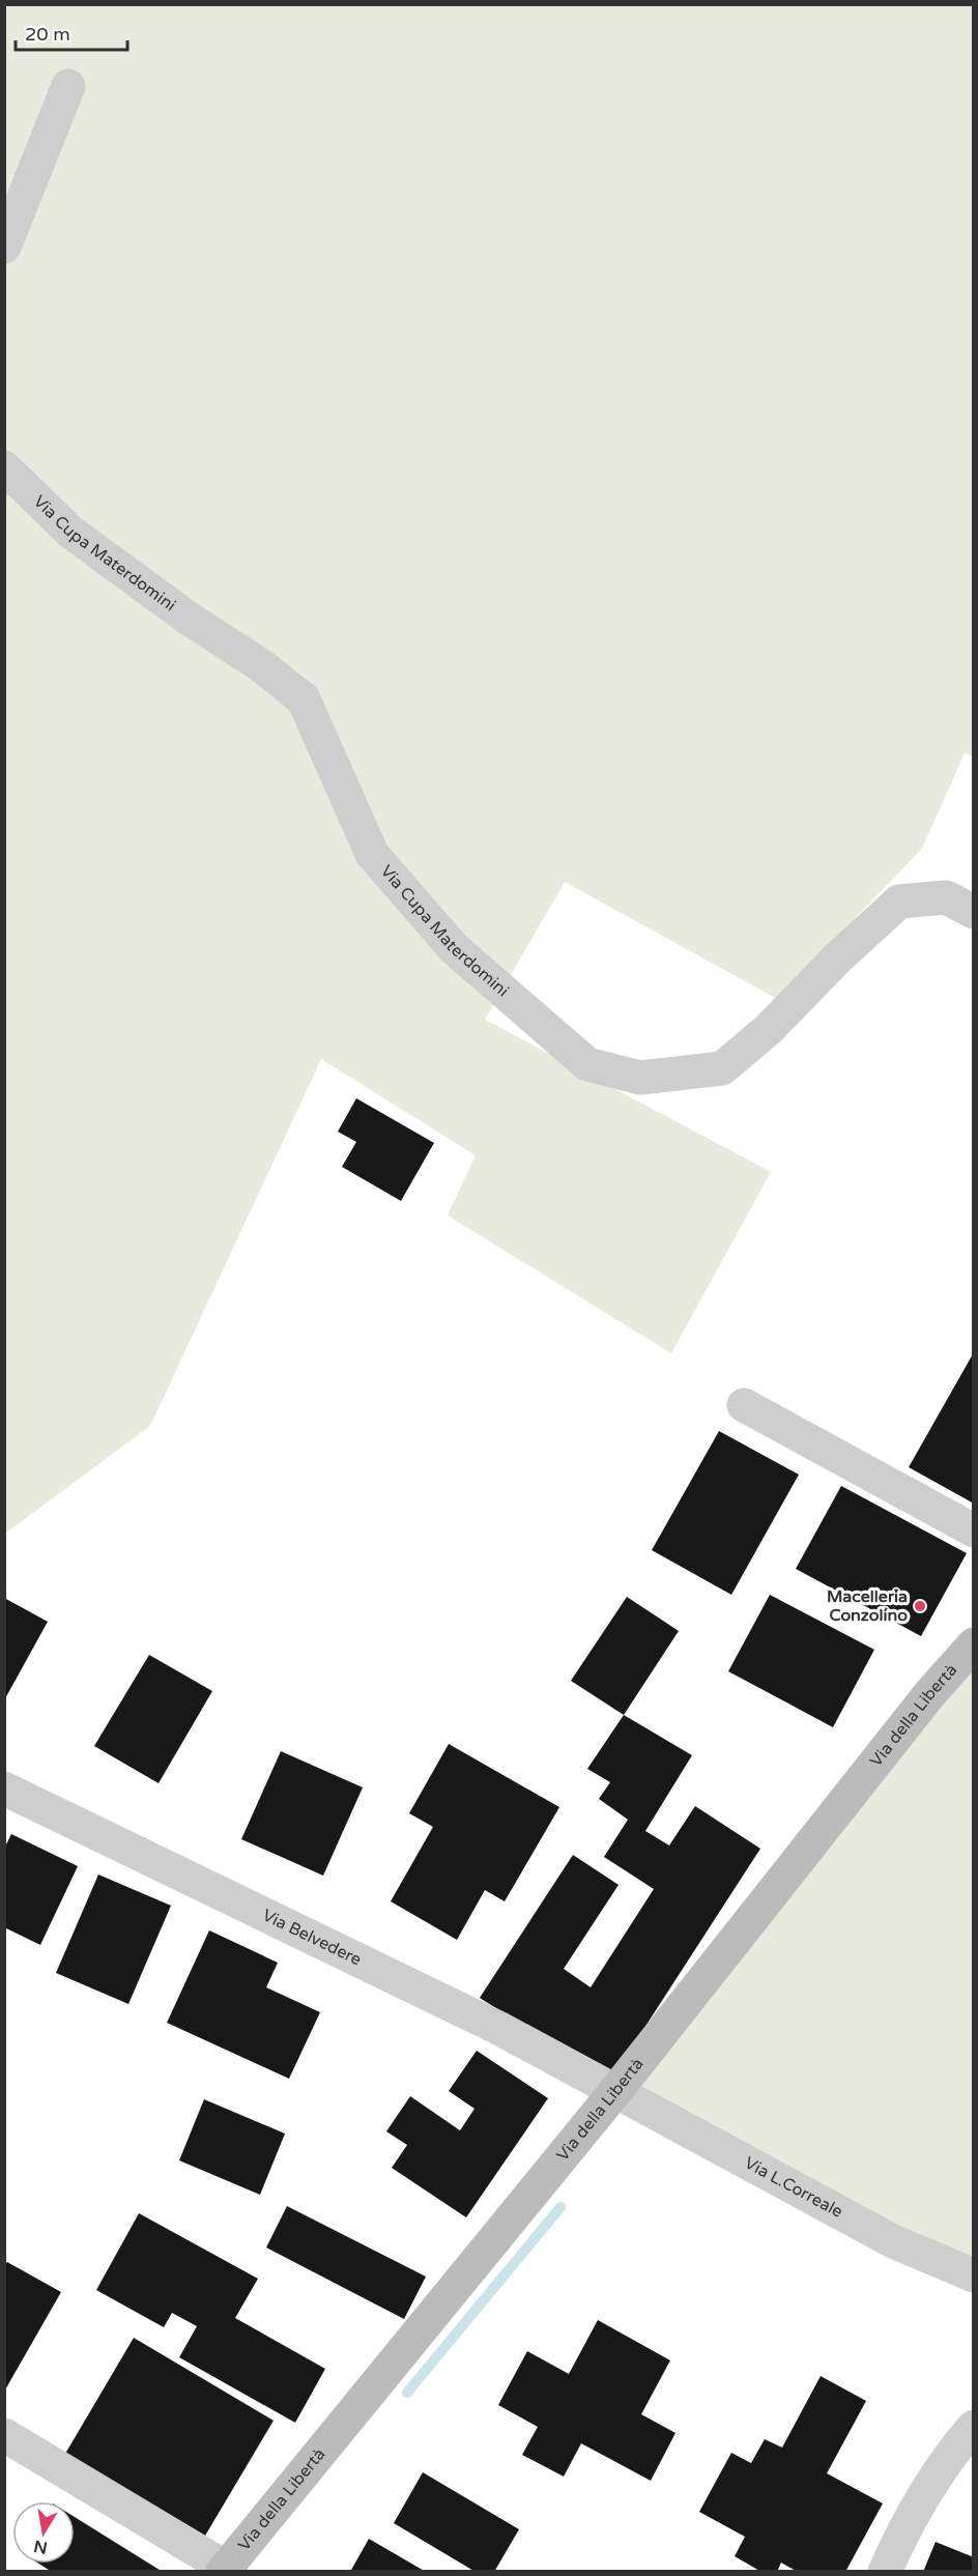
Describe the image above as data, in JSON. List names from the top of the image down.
{
  "streets": {
    "main road": ["Via della Libertà"],
    "street": ["Via Cupa Materdomini", "Via Belvedere", "Via L.Correale"]
  },
  "crossings": [
    ["Via della Libertà", "Via Belvedere"],
    ["Via della Libertà", "Via L.Correale"],
    ["Via Belvedere", "Via L.Correale"]
  ],
  "places": ["Macelleria Conzolino"],
  "scale_bar": "20 m",
  "north": "bottom"
}
